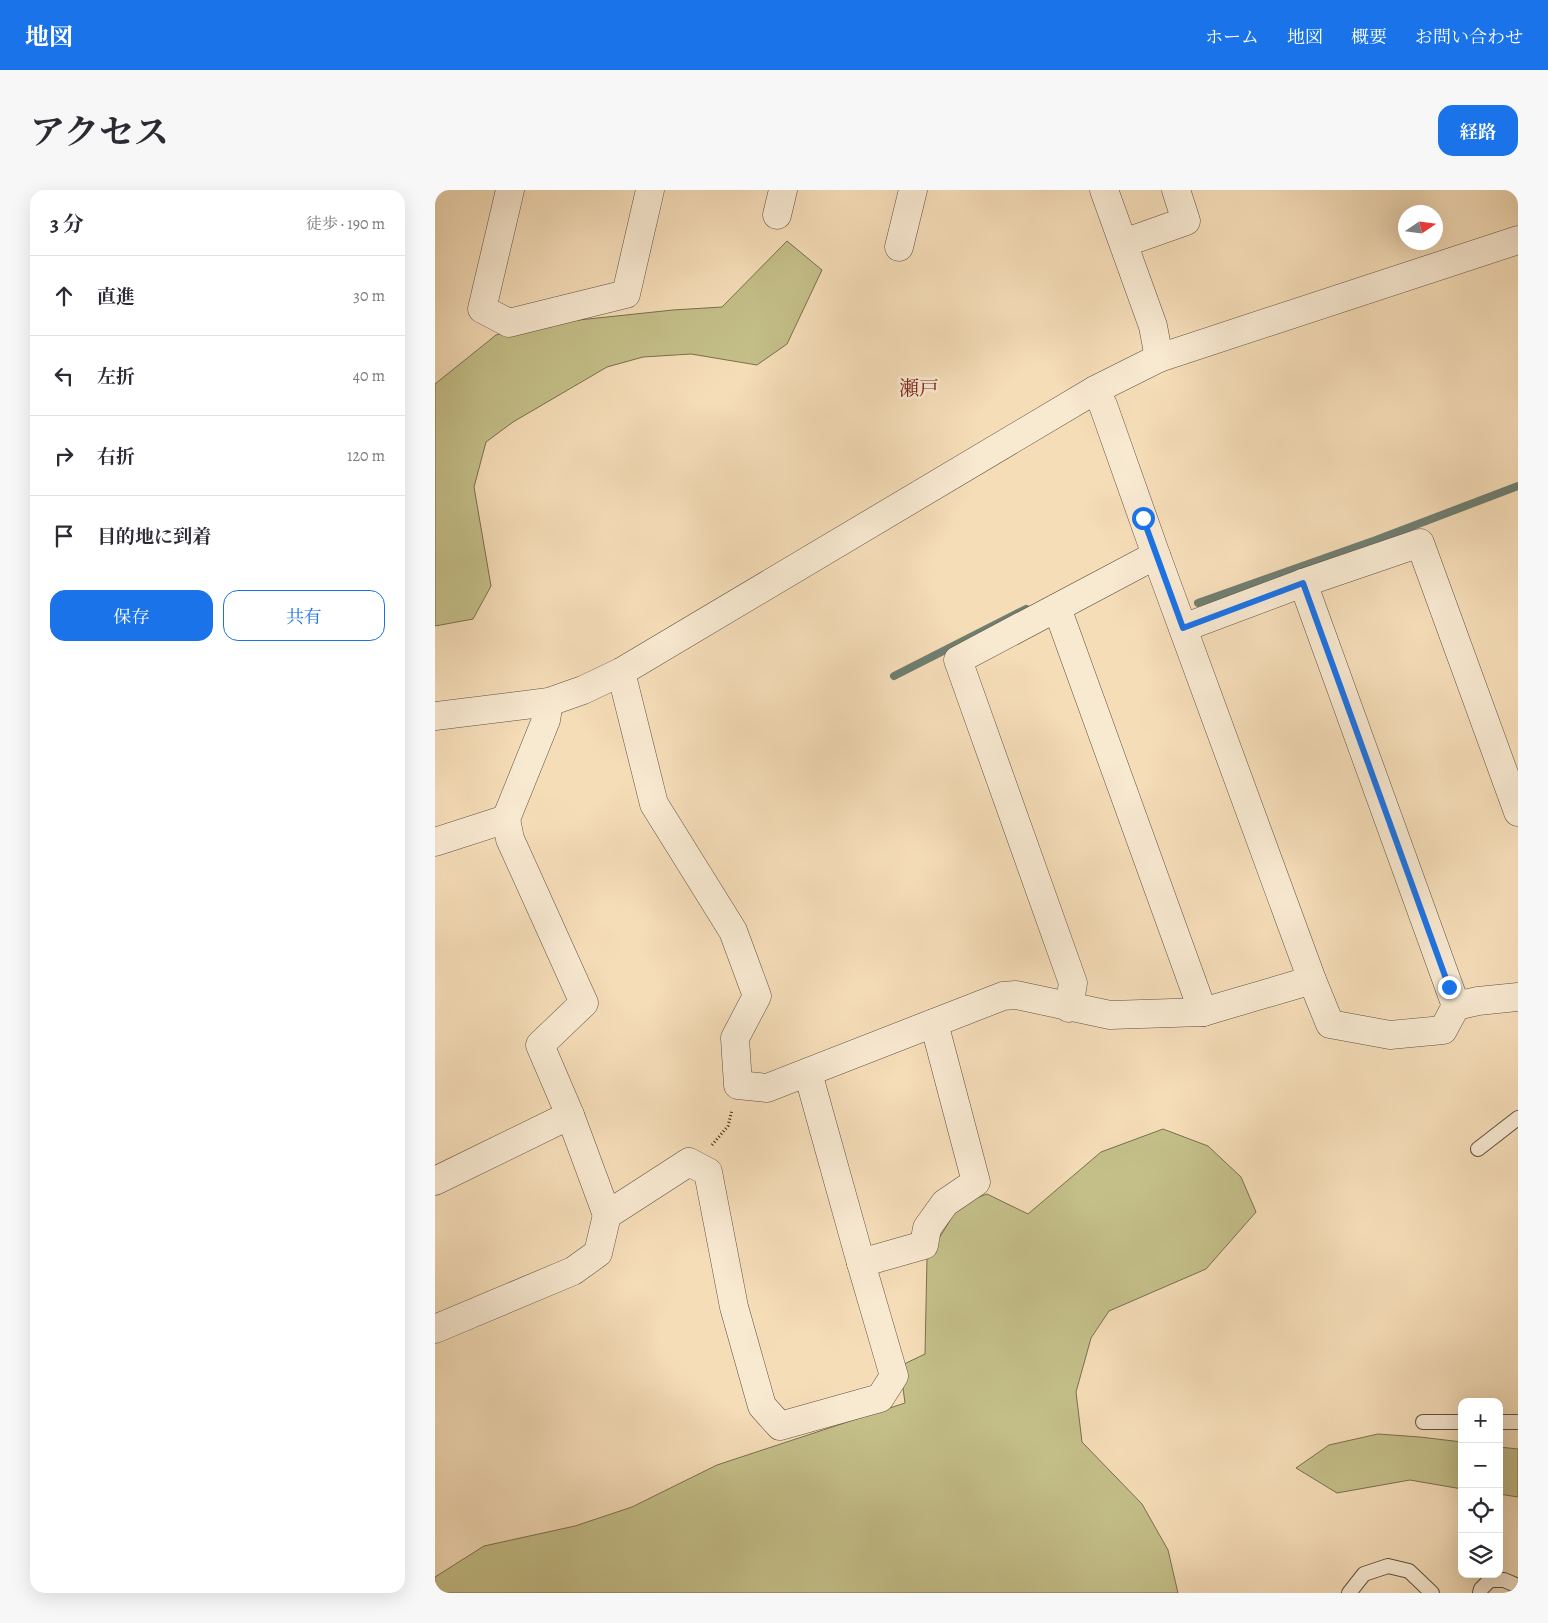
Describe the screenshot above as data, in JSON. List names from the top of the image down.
{
  "districts": ["瀬戸"],
  "north": "right",
  "page": {
    "header": "地図",
    "nav": [
      "ホーム",
      "地図",
      "概要",
      "お問い合わせ"
    ],
    "title": "アクセス",
    "buttons": [
      "経路",
      ["保存", "共有"]
    ],
    "heading": ["3 分", "徒歩 · 190 m"],
    "list": [
      ["直進", "30 m"],
      ["左折", "40 m"],
      ["右折", "120 m"],
      "目的地に到着"
    ],
    "map_buttons": ["+", "−"]
  }
}
